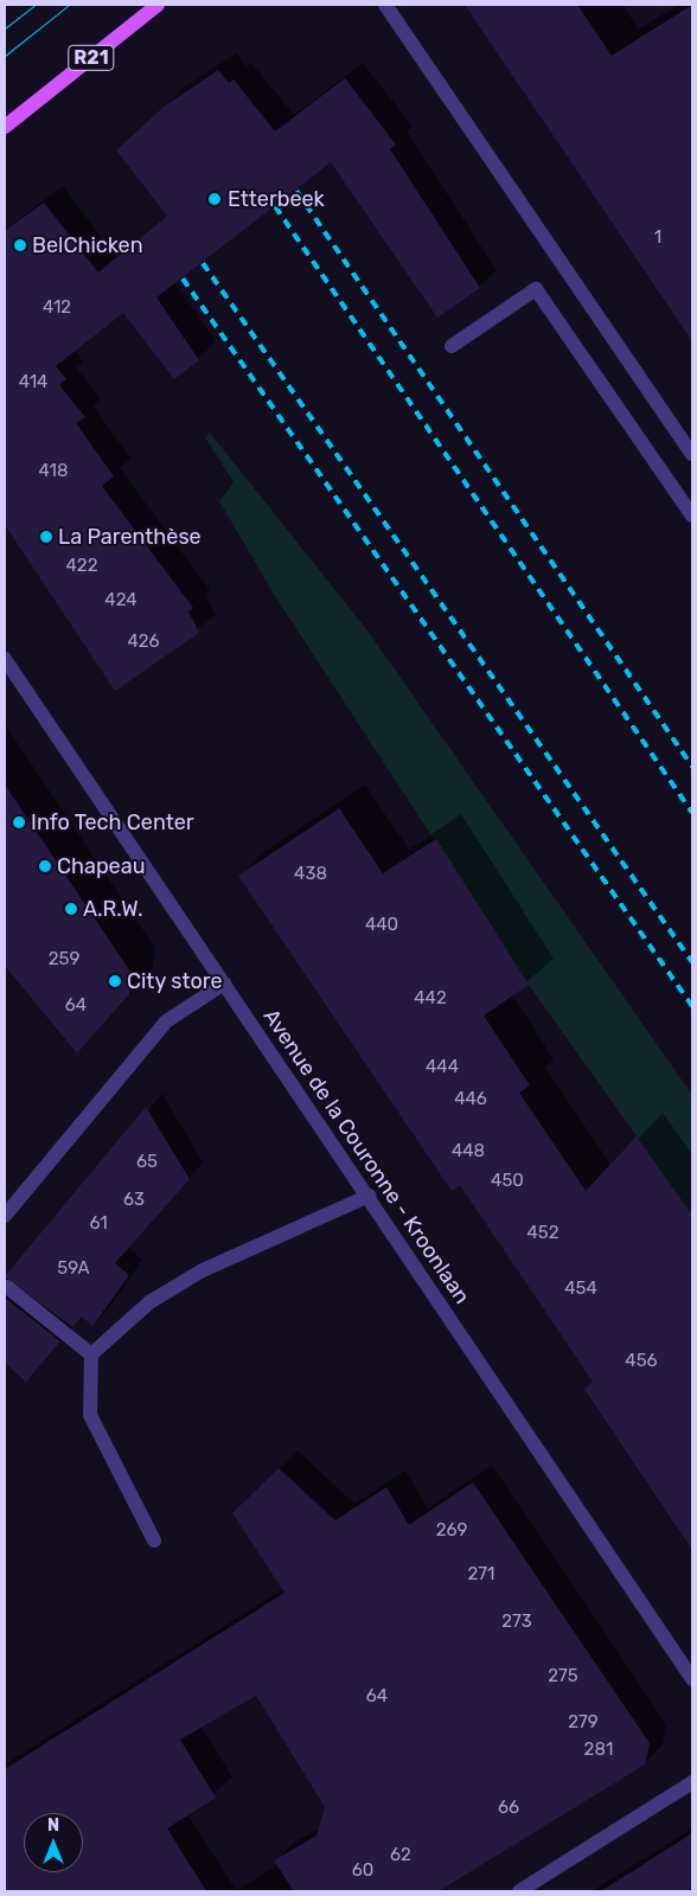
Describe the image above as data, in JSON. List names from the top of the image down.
{
  "streets": {
    "main road": ["R21"],
    "street": ["Avenue de la Couronne - Kroonlaan"]
  },
  "places": [
    "Etterbeek",
    "BelChicken",
    "La Parenthèse",
    "Info Tech Center",
    "Chapeau",
    "A.R.W.",
    "City store"
  ],
  "house_numbers": [
    "1",
    "412",
    "414",
    "418",
    "422",
    "424",
    "426",
    "438",
    "440",
    "259",
    "442",
    "64",
    "444",
    "446",
    "448",
    "65",
    "450",
    "63",
    "61",
    "452",
    "59A",
    "454",
    "456",
    "269",
    "271",
    "273",
    "275",
    "64",
    "279",
    "281",
    "66",
    "62",
    "60"
  ],
  "north": "top"
}
